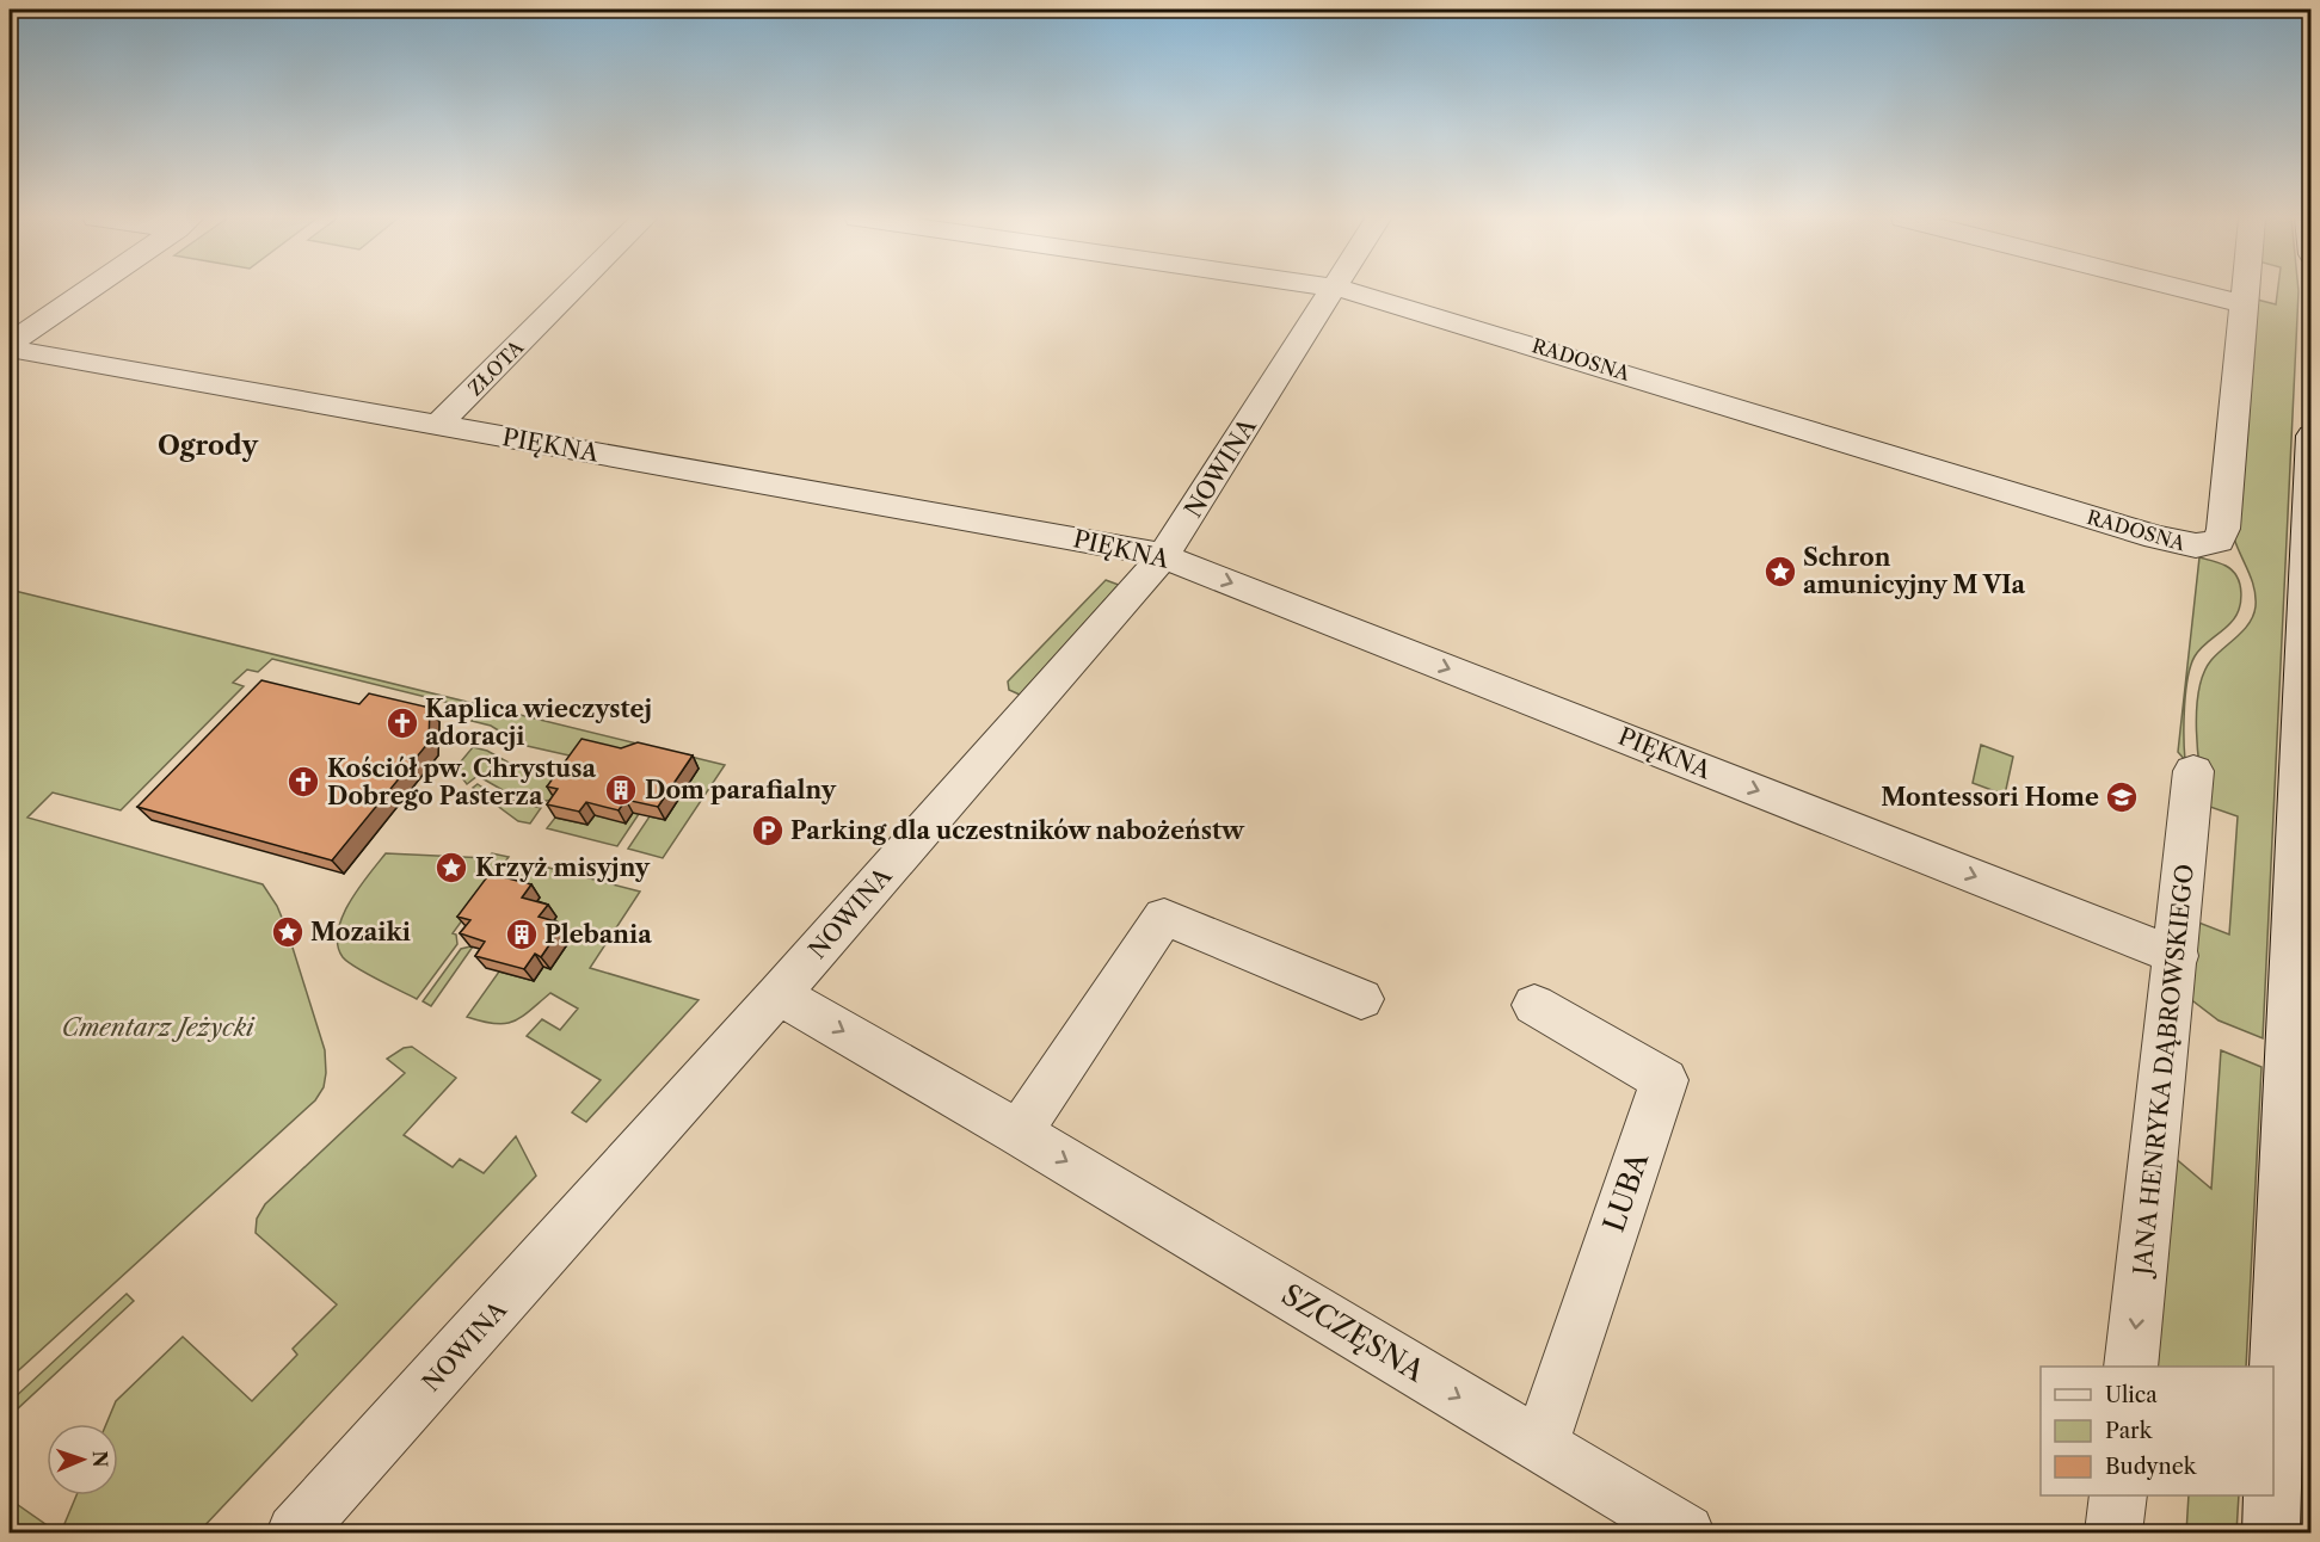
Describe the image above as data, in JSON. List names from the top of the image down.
{
  "streets": {
    "street": [
      "RADOSNA",
      "ZŁOTA",
      "PIĘKNA",
      "NOWINA",
      "JANA HENRYKA DĄBROWSKIEGO",
      "LUBA",
      "SZCZĘSNA"
    ]
  },
  "crossings": [
    ["ZŁOTA", "PIĘKNA"],
    ["PIĘKNA", "NOWINA"],
    ["PIĘKNA", "JANA HENRYKA DĄBROWSKIEGO"],
    ["NOWINA", "SZCZĘSNA"],
    ["LUBA", "SZCZĘSNA"]
  ],
  "one_way": ["PIĘKNA", "SZCZĘSNA"],
  "districts": ["Ogrody"],
  "parks": ["Cmentarz Jeżycki"],
  "places": {
    "place": ["Schron amunicyjny M VIa", "Krzyż misyjny", "Mozaiki"],
    "church": ["Kaplica wieczystej adoracji", "Kościół pw. Chrystusa Dobrego Pasterza"],
    "building": ["Dom parafialny", "Plebania"],
    "school or university": ["Montessori Home"],
    "parking": ["Parking dla uczestników nabożeństw"]
  },
  "legend": ["Ulica", "Park", "Budynek"],
  "north": "right"
}
